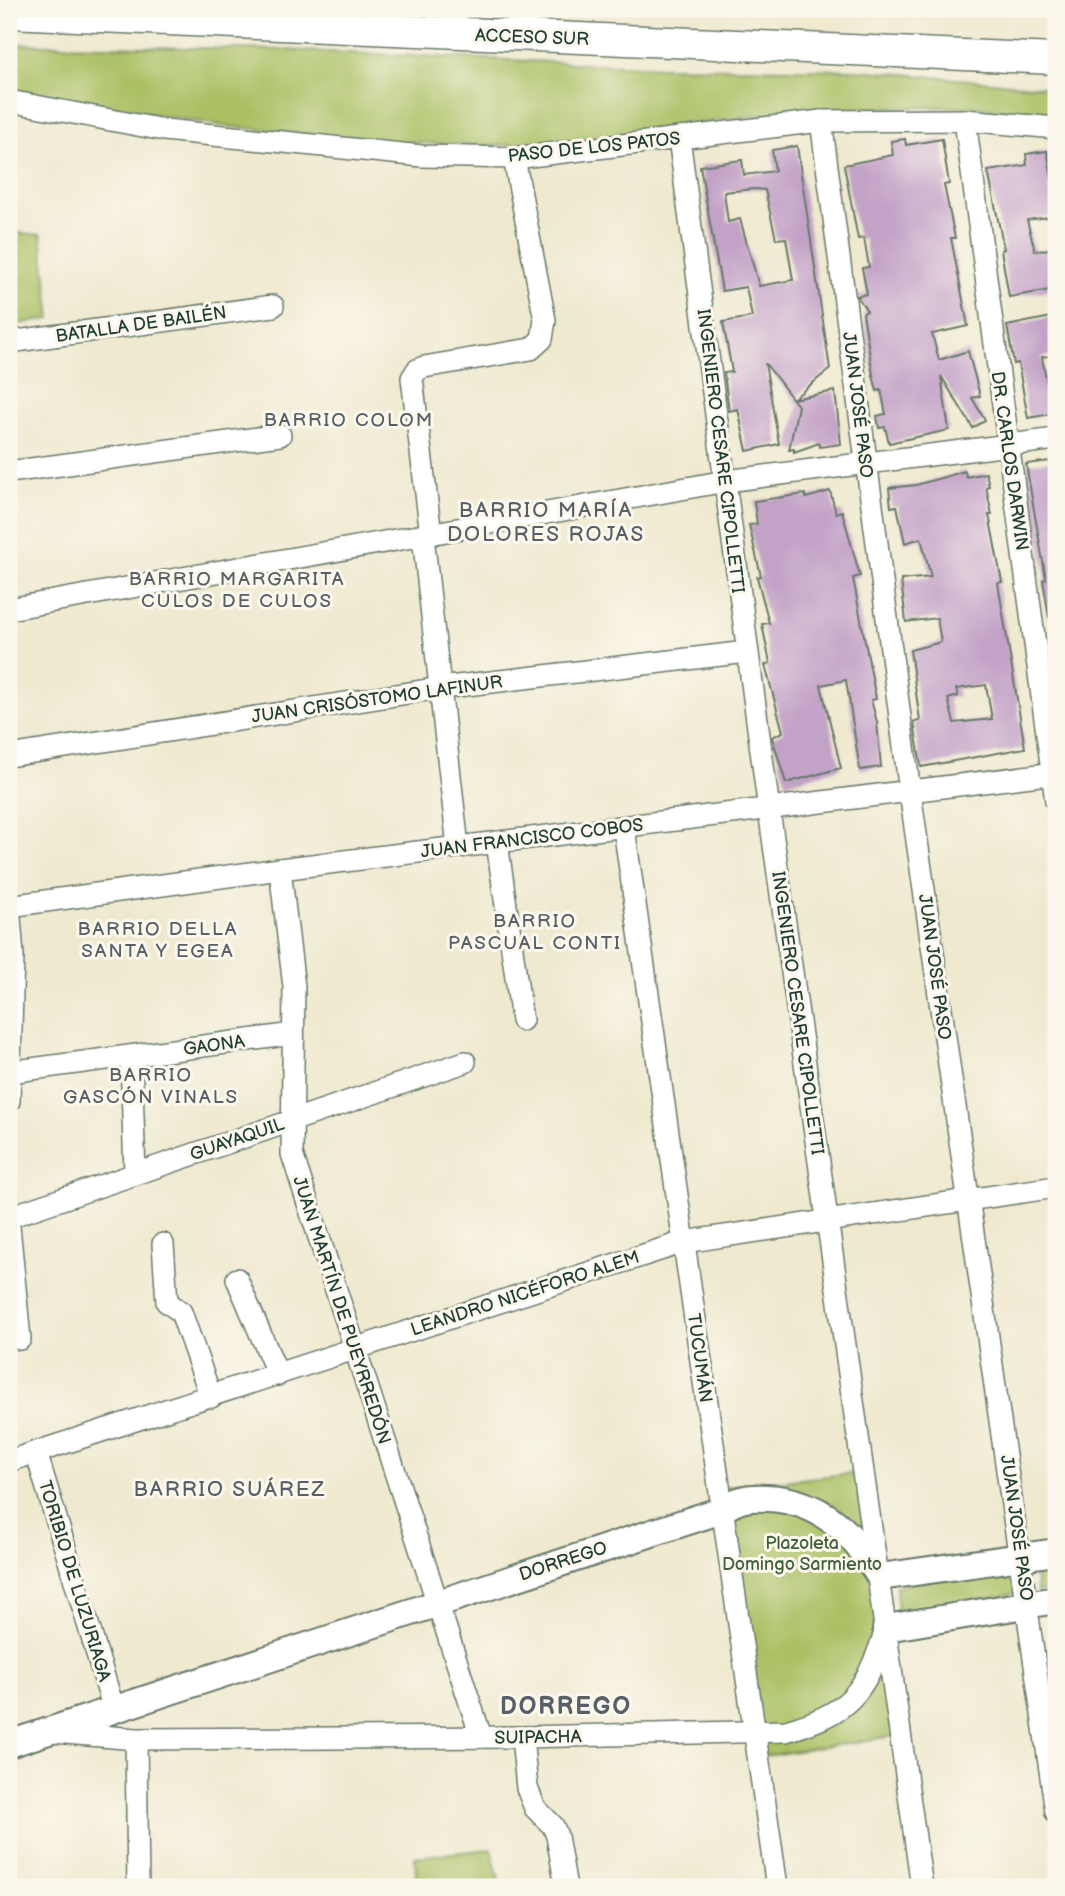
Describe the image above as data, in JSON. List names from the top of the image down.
{
  "streets": {
    "highway": ["ACCESO SUR"],
    "main road": ["DORREGO"],
    "street": [
      "PASO DE LOS PATOS",
      "BATALLA DE BAILÉN",
      "JUAN JOSÉ PASO",
      "INGENIERO CESARE CIPOLLETTI",
      "DR. CARLOS DARWIN",
      "JUAN CRISÓSTOMO LAFINUR",
      "JUAN FRANCISCO COBOS",
      "GAONA",
      "GUAYAQUIL",
      "LEANDRO NICÉFORO ALEM",
      "JUAN MARTÍN DE PUEYRREDÓN",
      "TUCUMÁN",
      "TORIBIO DE LUZURIAGA",
      "SUIPACHA"
    ]
  },
  "crossings": [
    ["PASO DE LOS PATOS", "JUAN JOSÉ PASO"],
    ["PASO DE LOS PATOS", "INGENIERO CESARE CIPOLLETTI"],
    ["PASO DE LOS PATOS", "DR. CARLOS DARWIN"],
    ["JUAN JOSÉ PASO", "JUAN FRANCISCO COBOS"],
    ["JUAN JOSÉ PASO", "LEANDRO NICÉFORO ALEM"],
    ["INGENIERO CESARE CIPOLLETTI", "JUAN CRISÓSTOMO LAFINUR"],
    ["INGENIERO CESARE CIPOLLETTI", "JUAN FRANCISCO COBOS"],
    ["INGENIERO CESARE CIPOLLETTI", "LEANDRO NICÉFORO ALEM"],
    ["INGENIERO CESARE CIPOLLETTI", "DORREGO"],
    ["INGENIERO CESARE CIPOLLETTI", "SUIPACHA"],
    ["DR. CARLOS DARWIN", "JUAN FRANCISCO COBOS"],
    ["JUAN FRANCISCO COBOS", "JUAN MARTÍN DE PUEYRREDÓN"],
    ["JUAN FRANCISCO COBOS", "TUCUMÁN"],
    ["GAONA", "JUAN MARTÍN DE PUEYRREDÓN"],
    ["GUAYAQUIL", "JUAN MARTÍN DE PUEYRREDÓN"],
    ["LEANDRO NICÉFORO ALEM", "JUAN MARTÍN DE PUEYRREDÓN"],
    ["LEANDRO NICÉFORO ALEM", "TUCUMÁN"],
    ["LEANDRO NICÉFORO ALEM", "TORIBIO DE LUZURIAGA"],
    ["JUAN MARTÍN DE PUEYRREDÓN", "DORREGO"],
    ["JUAN MARTÍN DE PUEYRREDÓN", "SUIPACHA"],
    ["TUCUMÁN", "DORREGO"],
    ["TUCUMÁN", "SUIPACHA"],
    ["DORREGO", "TORIBIO DE LUZURIAGA"],
    ["DORREGO", "SUIPACHA"]
  ],
  "districts": [
    "BARRIO COLOM",
    "BARRIO MARÍA DOLORES ROJAS",
    "BARRIO MARGARITA CULOS DE CULOS",
    "BARRIO PASCUAL CONTI",
    "BARRIO DELLA SANTA Y EGEA",
    "BARRIO GASCÓN VINALS",
    "BARRIO SUÁREZ",
    "DORREGO"
  ],
  "parks": ["Plazoleta Domingo Sarmiento"]
}
